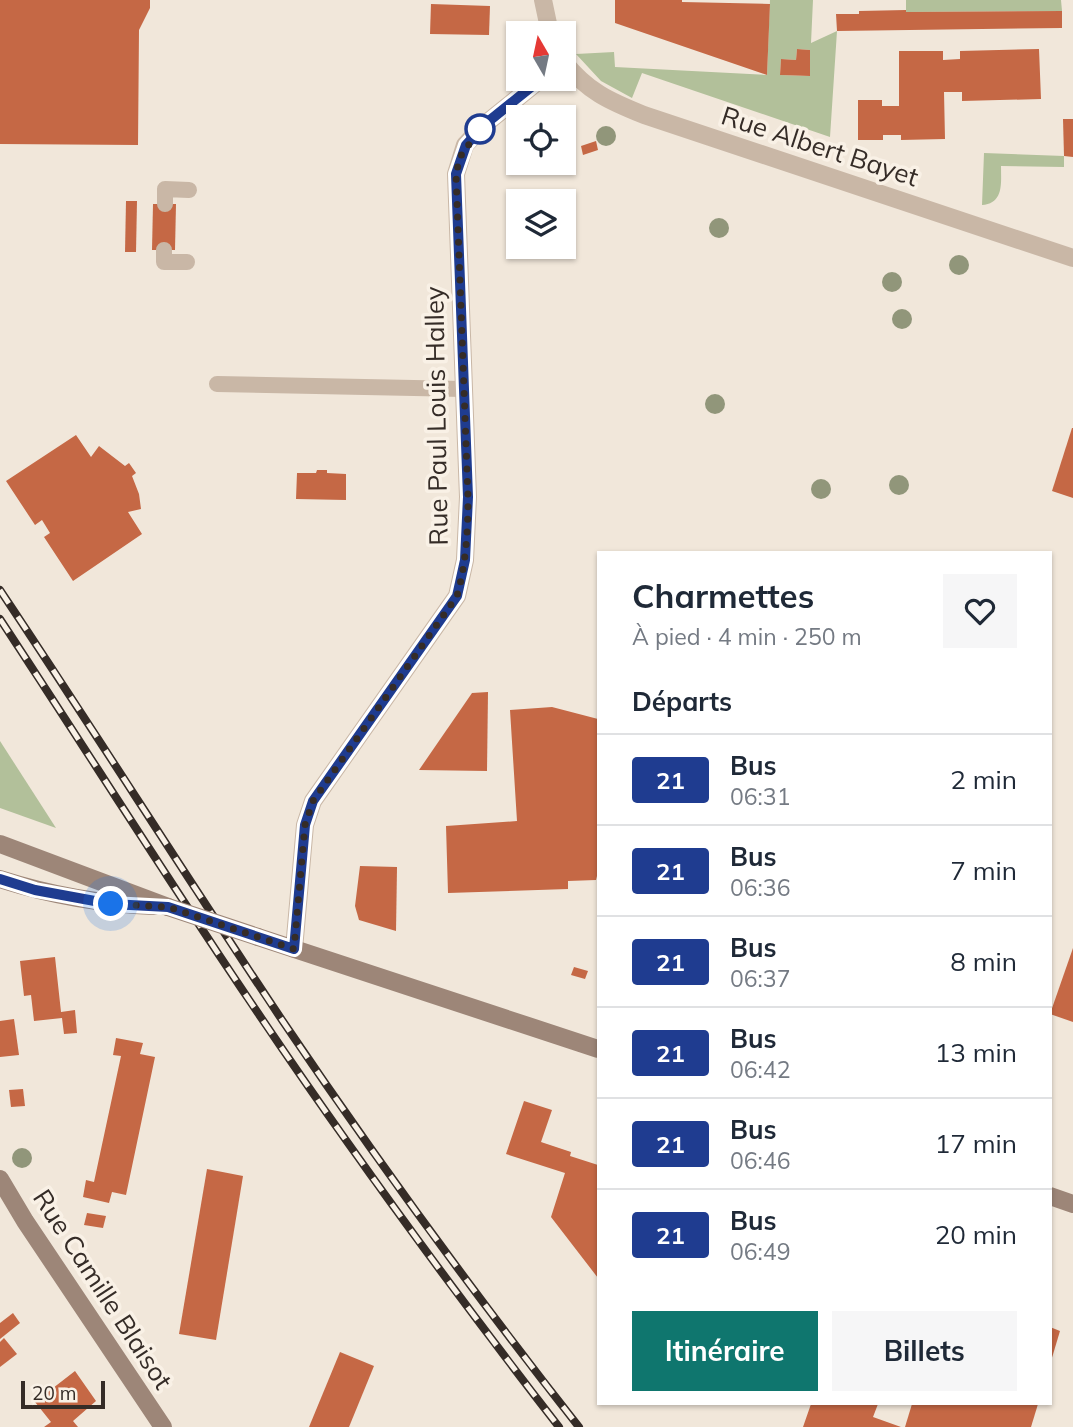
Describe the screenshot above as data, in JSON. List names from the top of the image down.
{
  "streets": {
    "main road": ["Rue Camille Blaisot"],
    "street": ["Rue Albert Bayet", "Rue Paul Louis Halley"]
  },
  "lines": ["bus line 21"],
  "scale_bar": "20 m",
  "north": "top",
  "page": {
    "heading": [
      ["Charmettes", "À pied · 4 min · 250 m"],
      "Départs"
    ],
    "list": [
      {
        "mark": "21",
        "name": "Bus",
        "note": "06:31",
        "value": "2 min"
      },
      {
        "mark": "21",
        "name": "Bus",
        "note": "06:36",
        "value": "7 min"
      },
      {
        "mark": "21",
        "name": "Bus",
        "note": "06:37",
        "value": "8 min"
      },
      {
        "mark": "21",
        "name": "Bus",
        "note": "06:42",
        "value": "13 min"
      },
      {
        "mark": "21",
        "name": "Bus",
        "note": "06:46",
        "value": "17 min"
      },
      {
        "mark": "21",
        "name": "Bus",
        "note": "06:49",
        "value": "20 min"
      }
    ],
    "buttons": ["Itinéraire", "Billets"],
    "scale": "20 m"
  }
}
